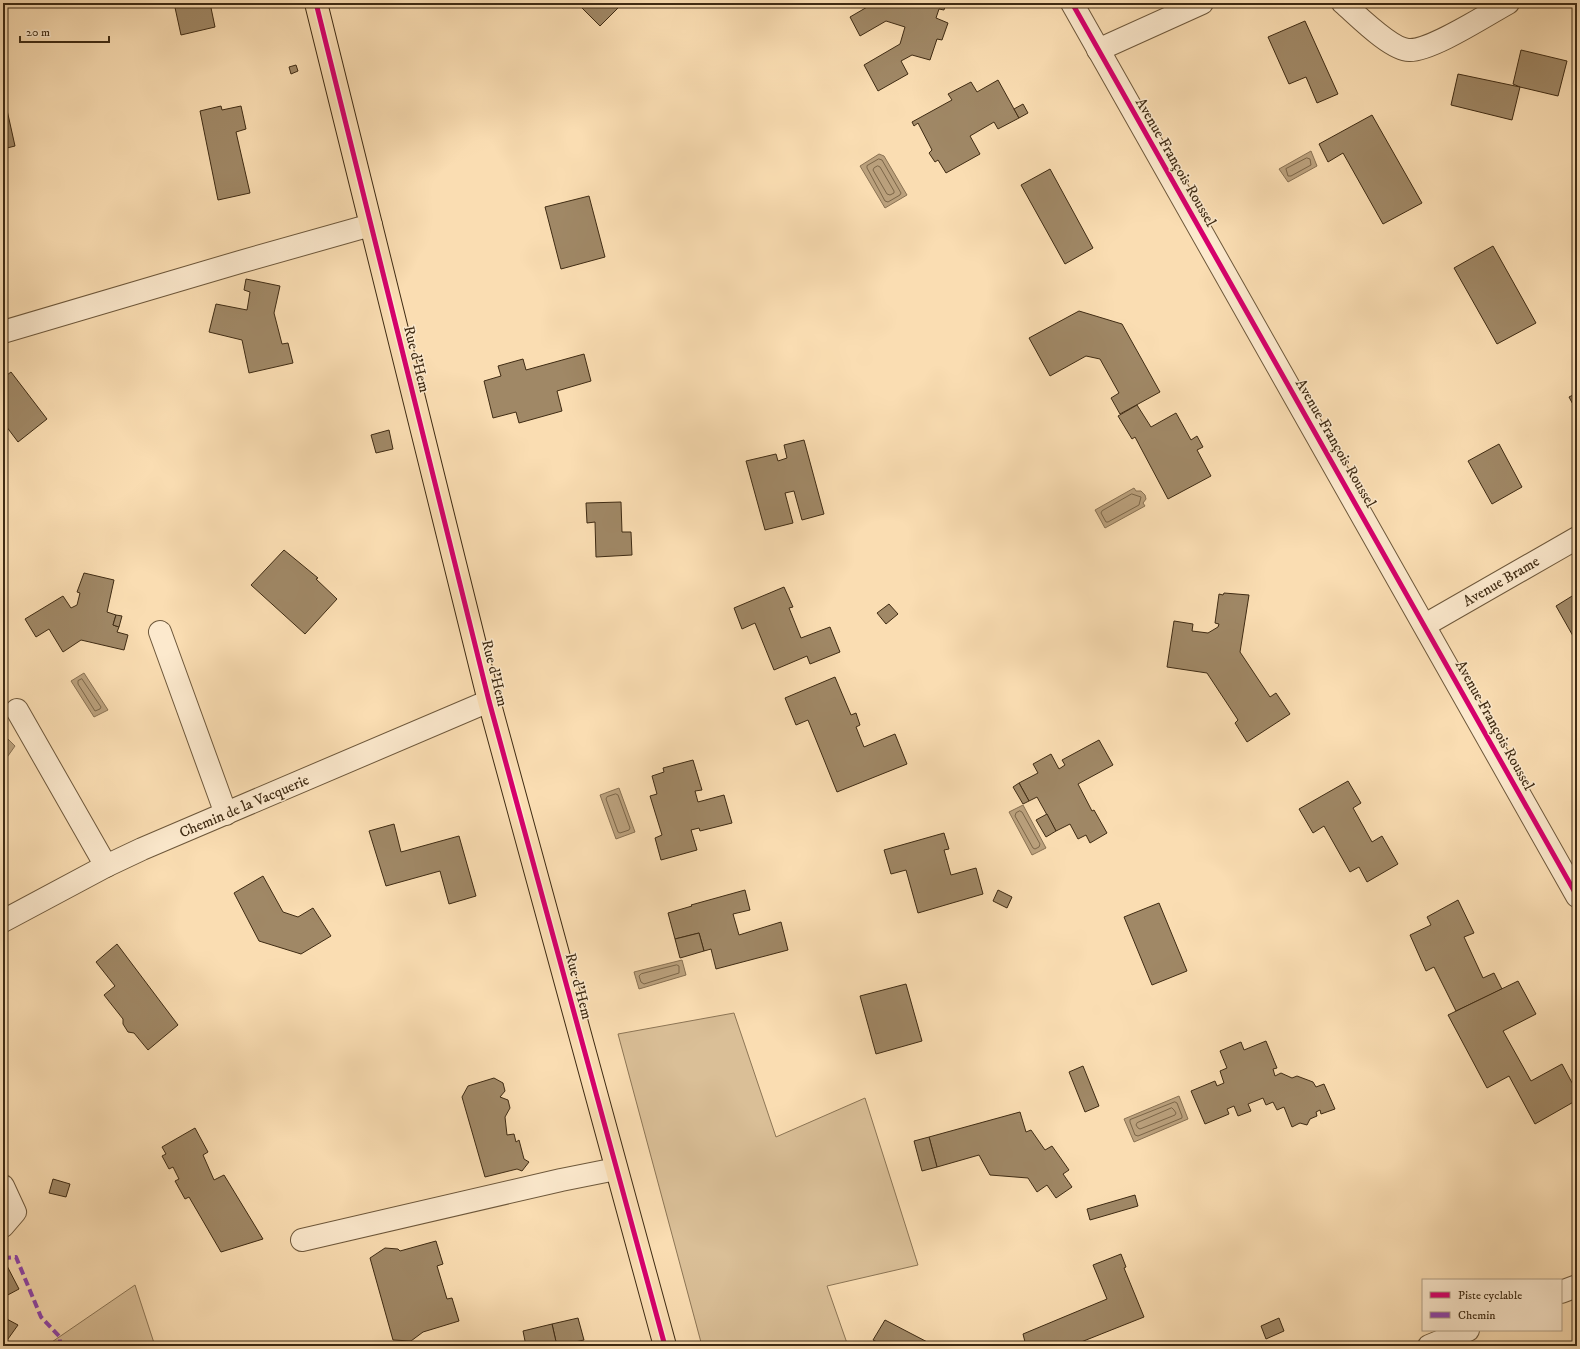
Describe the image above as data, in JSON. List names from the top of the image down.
{
  "streets": {
    "main road": ["Rue d'Hem"],
    "street": ["Avenue François Roussel", "Avenue Brame", "Chemin de la Vacquerie"]
  },
  "crossings": [
    ["Avenue François Roussel", "Avenue Brame"],
    ["Rue d'Hem", "Chemin de la Vacquerie"]
  ],
  "legend": ["Piste cyclable", "Chemin"],
  "scale_bar": "20 m"
}
